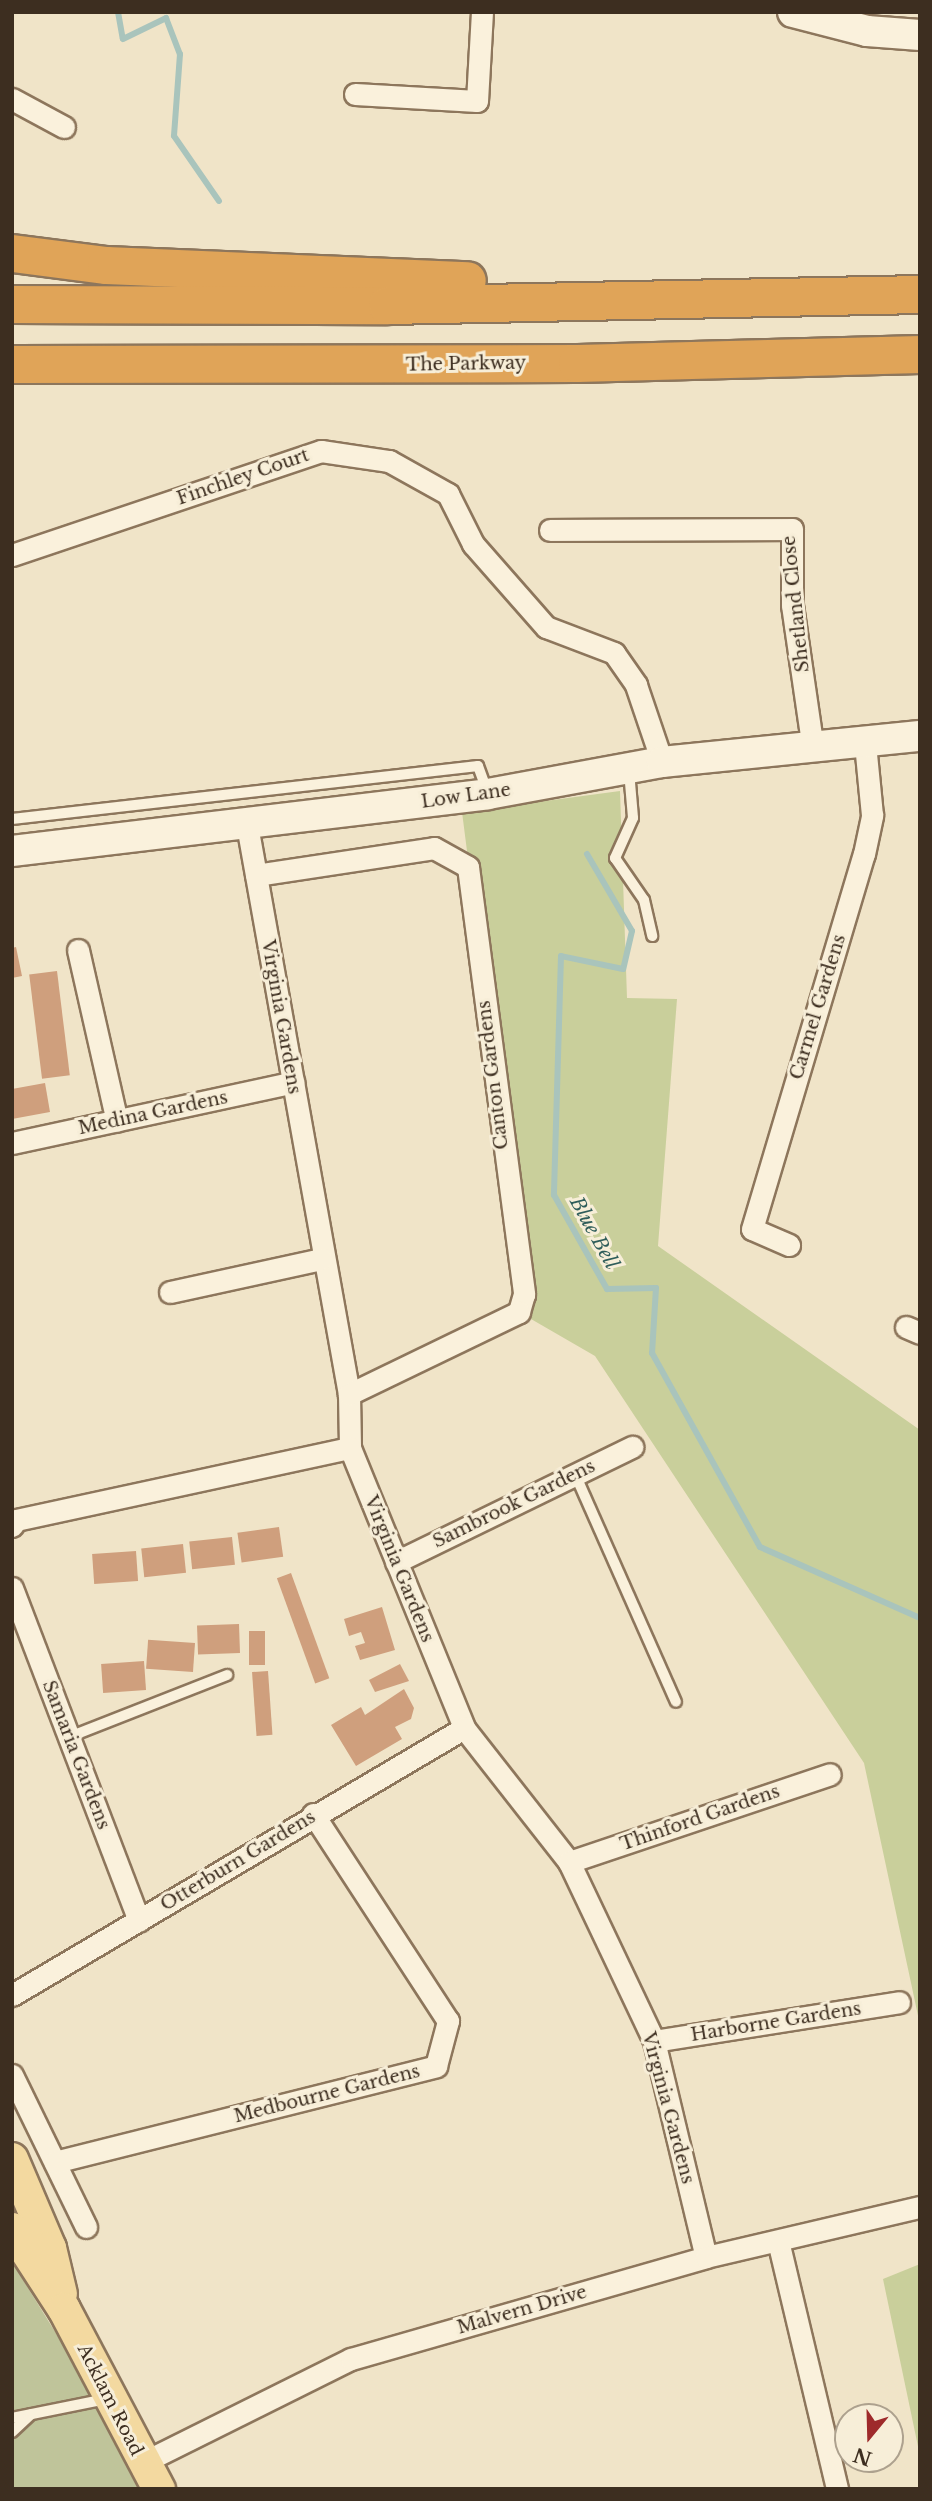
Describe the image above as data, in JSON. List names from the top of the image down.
{
  "streets": {
    "highway": ["The Parkway"],
    "main road": ["Low Lane", "Acklam Road"],
    "street": [
      "Finchley Court",
      "Shetland Close",
      "Carmel Gardens",
      "Virginia Gardens",
      "Canton Gardens",
      "Medina Gardens",
      "Sambrook Gardens",
      "Samaria Gardens",
      "Thinford Gardens",
      "Otterburn Gardens",
      "Harborne Gardens",
      "Medbourne Gardens",
      "Malvern Drive"
    ]
  },
  "crossings": [
    ["Finchley Court", "Low Lane"],
    ["Shetland Close", "Low Lane"],
    ["Low Lane", "Carmel Gardens"],
    ["Low Lane", "Virginia Gardens"],
    ["Virginia Gardens", "Canton Gardens"],
    ["Virginia Gardens", "Medina Gardens"],
    ["Virginia Gardens", "Sambrook Gardens"],
    ["Virginia Gardens", "Thinford Gardens"],
    ["Virginia Gardens", "Otterburn Gardens"],
    ["Virginia Gardens", "Harborne Gardens"],
    ["Virginia Gardens", "Malvern Drive"],
    ["Samaria Gardens", "Otterburn Gardens"],
    ["Otterburn Gardens", "Medbourne Gardens"],
    ["Malvern Drive", "Acklam Road"]
  ],
  "water": ["Blue Bell"],
  "north": "bottom"
}
